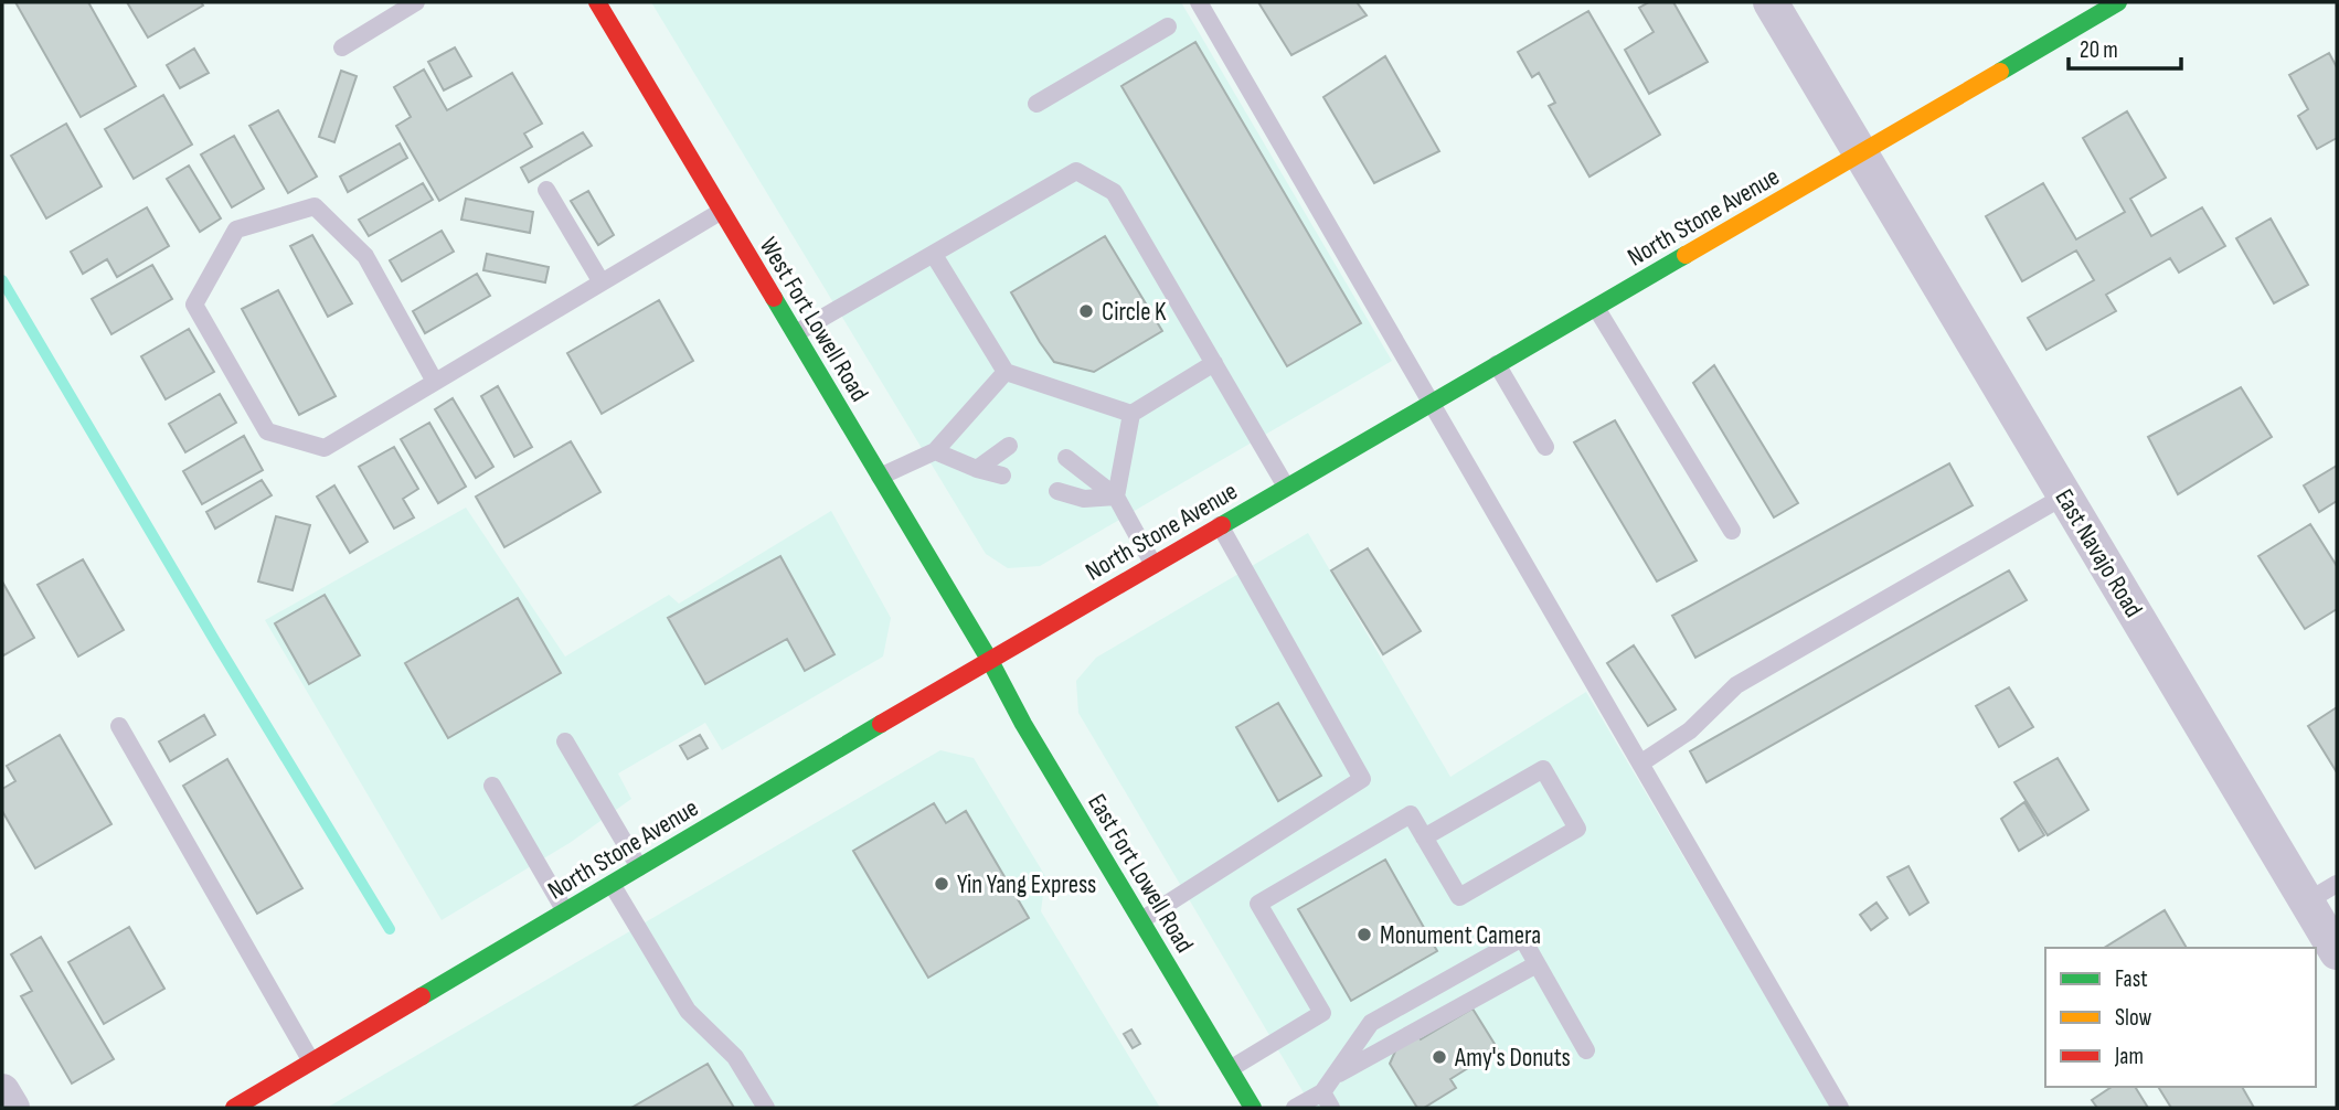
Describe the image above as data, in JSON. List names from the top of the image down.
{
  "streets": {
    "main road": ["North Stone Avenue", "West Fort Lowell Road", "East Fort Lowell Road"],
    "street": ["East Navajo Road"]
  },
  "crossings": [
    ["North Stone Avenue", "West Fort Lowell Road"],
    ["North Stone Avenue", "East Navajo Road"],
    ["North Stone Avenue", "East Fort Lowell Road"],
    ["West Fort Lowell Road", "East Fort Lowell Road"]
  ],
  "places": [
    "Circle K",
    "Yin Yang Express",
    "Monument Camera",
    "Amy's Donuts"
  ],
  "legend": ["Fast", "Slow", "Jam"],
  "scale_bar": "20 m"
}
